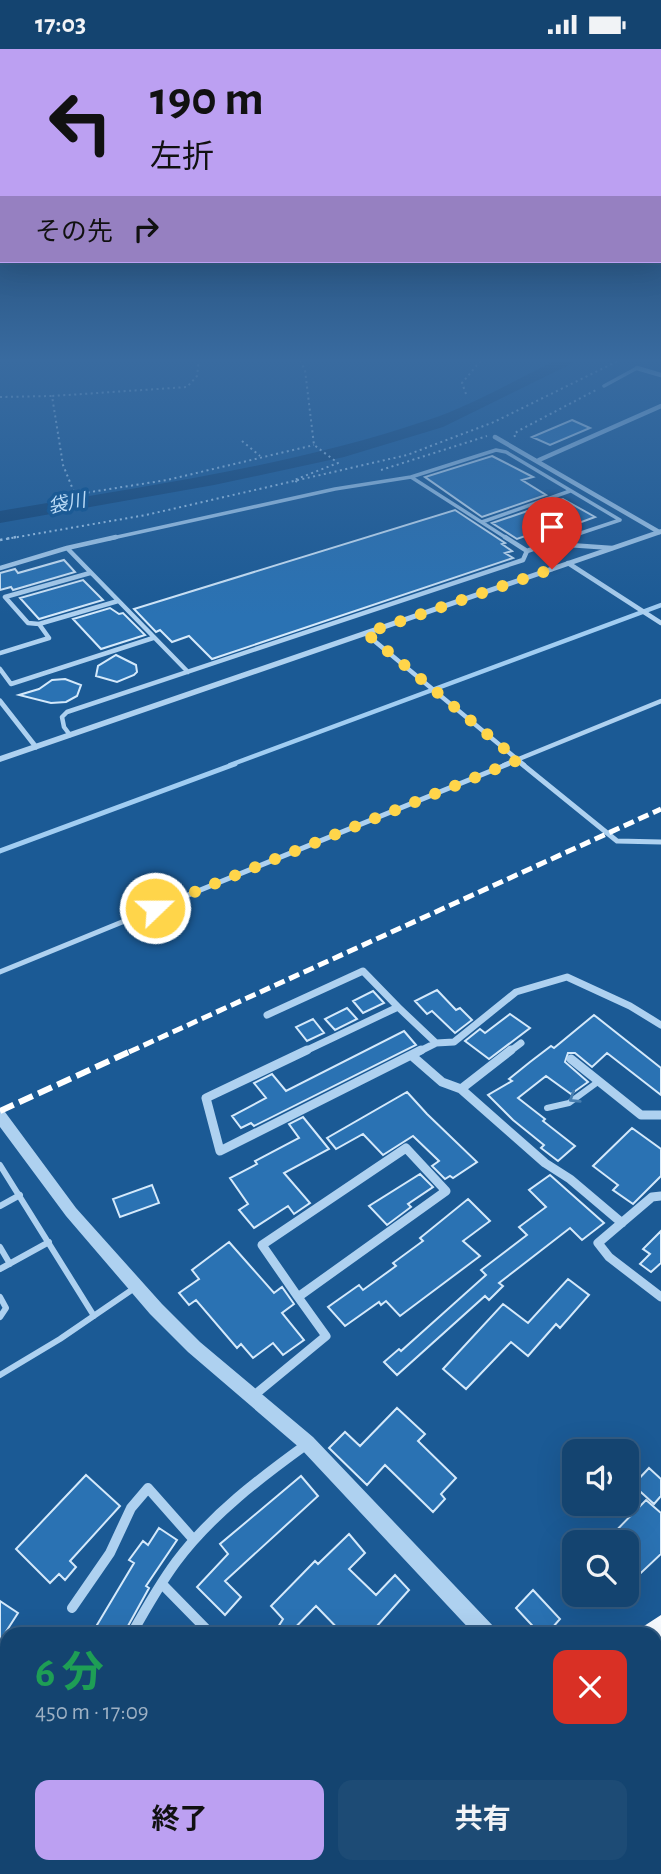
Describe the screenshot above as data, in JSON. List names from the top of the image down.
{
  "water": ["袋川"],
  "page": {
    "status": "17:03",
    "turn": ["190 m", "左折"],
    "then": "その先",
    "heading": ["6 分", "450 m · 17:09"],
    "buttons": ["終了", "共有"]
  }
}
